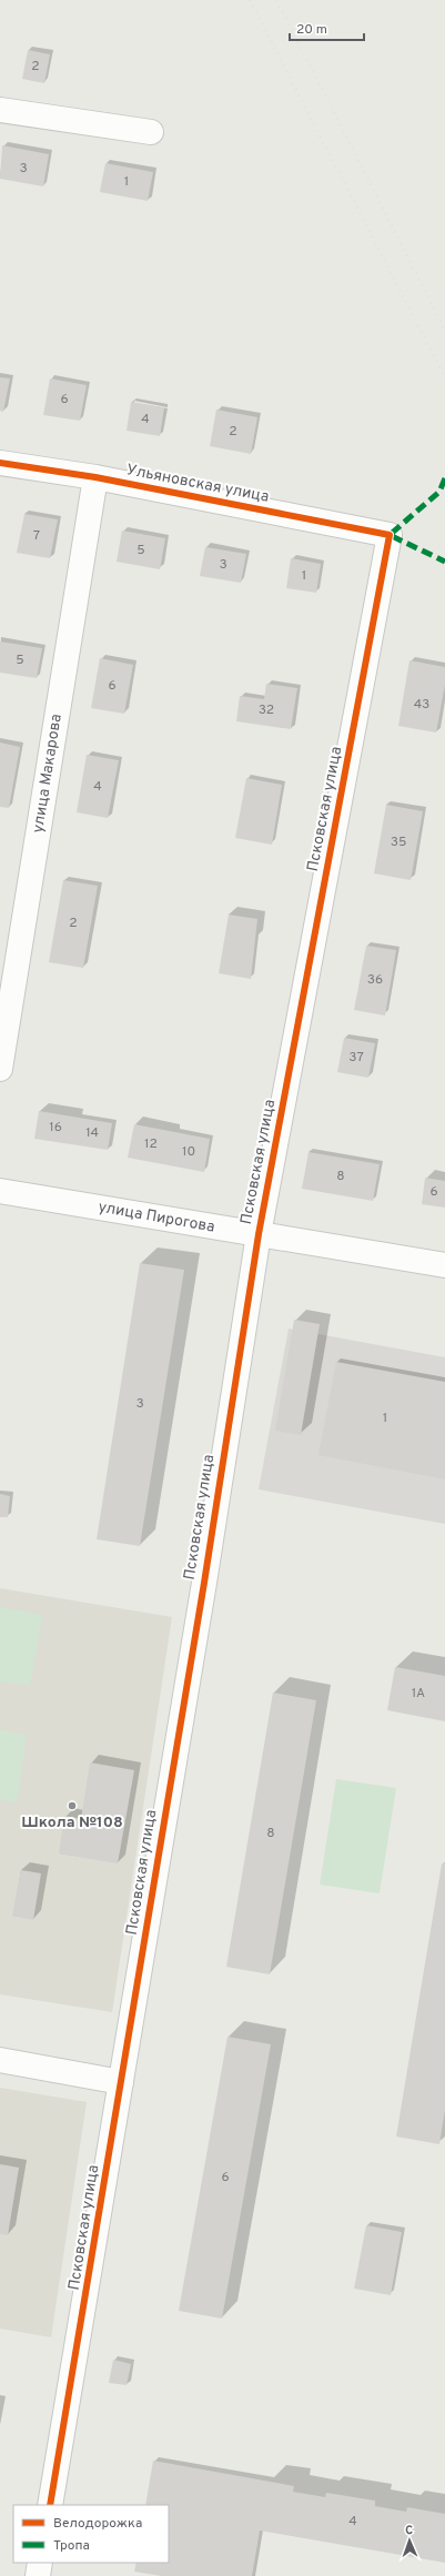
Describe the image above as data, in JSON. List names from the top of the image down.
{
  "streets": {
    "street": [
      "Ульяновская улица",
      "улица Макарова",
      "Псковская улица",
      "улица Пирогова"
    ]
  },
  "crossings": [
    ["Ульяновская улица", "улица Макарова"],
    ["Ульяновская улица", "Псковская улица"],
    ["Псковская улица", "улица Пирогова"]
  ],
  "places": ["Школа №108"],
  "house_numbers": [
    "2",
    "3",
    "1",
    "6",
    "4",
    "2",
    "7",
    "5",
    "3",
    "1",
    "5",
    "6",
    "43",
    "32",
    "4",
    "35",
    "2",
    "36",
    "37",
    "16",
    "14",
    "12",
    "10",
    "8",
    "6",
    "3",
    "1",
    "1А",
    "8",
    "6",
    "4"
  ],
  "legend": ["Велодорожка", "Тропа"],
  "scale_bar": "20 m",
  "north": "top"
}
